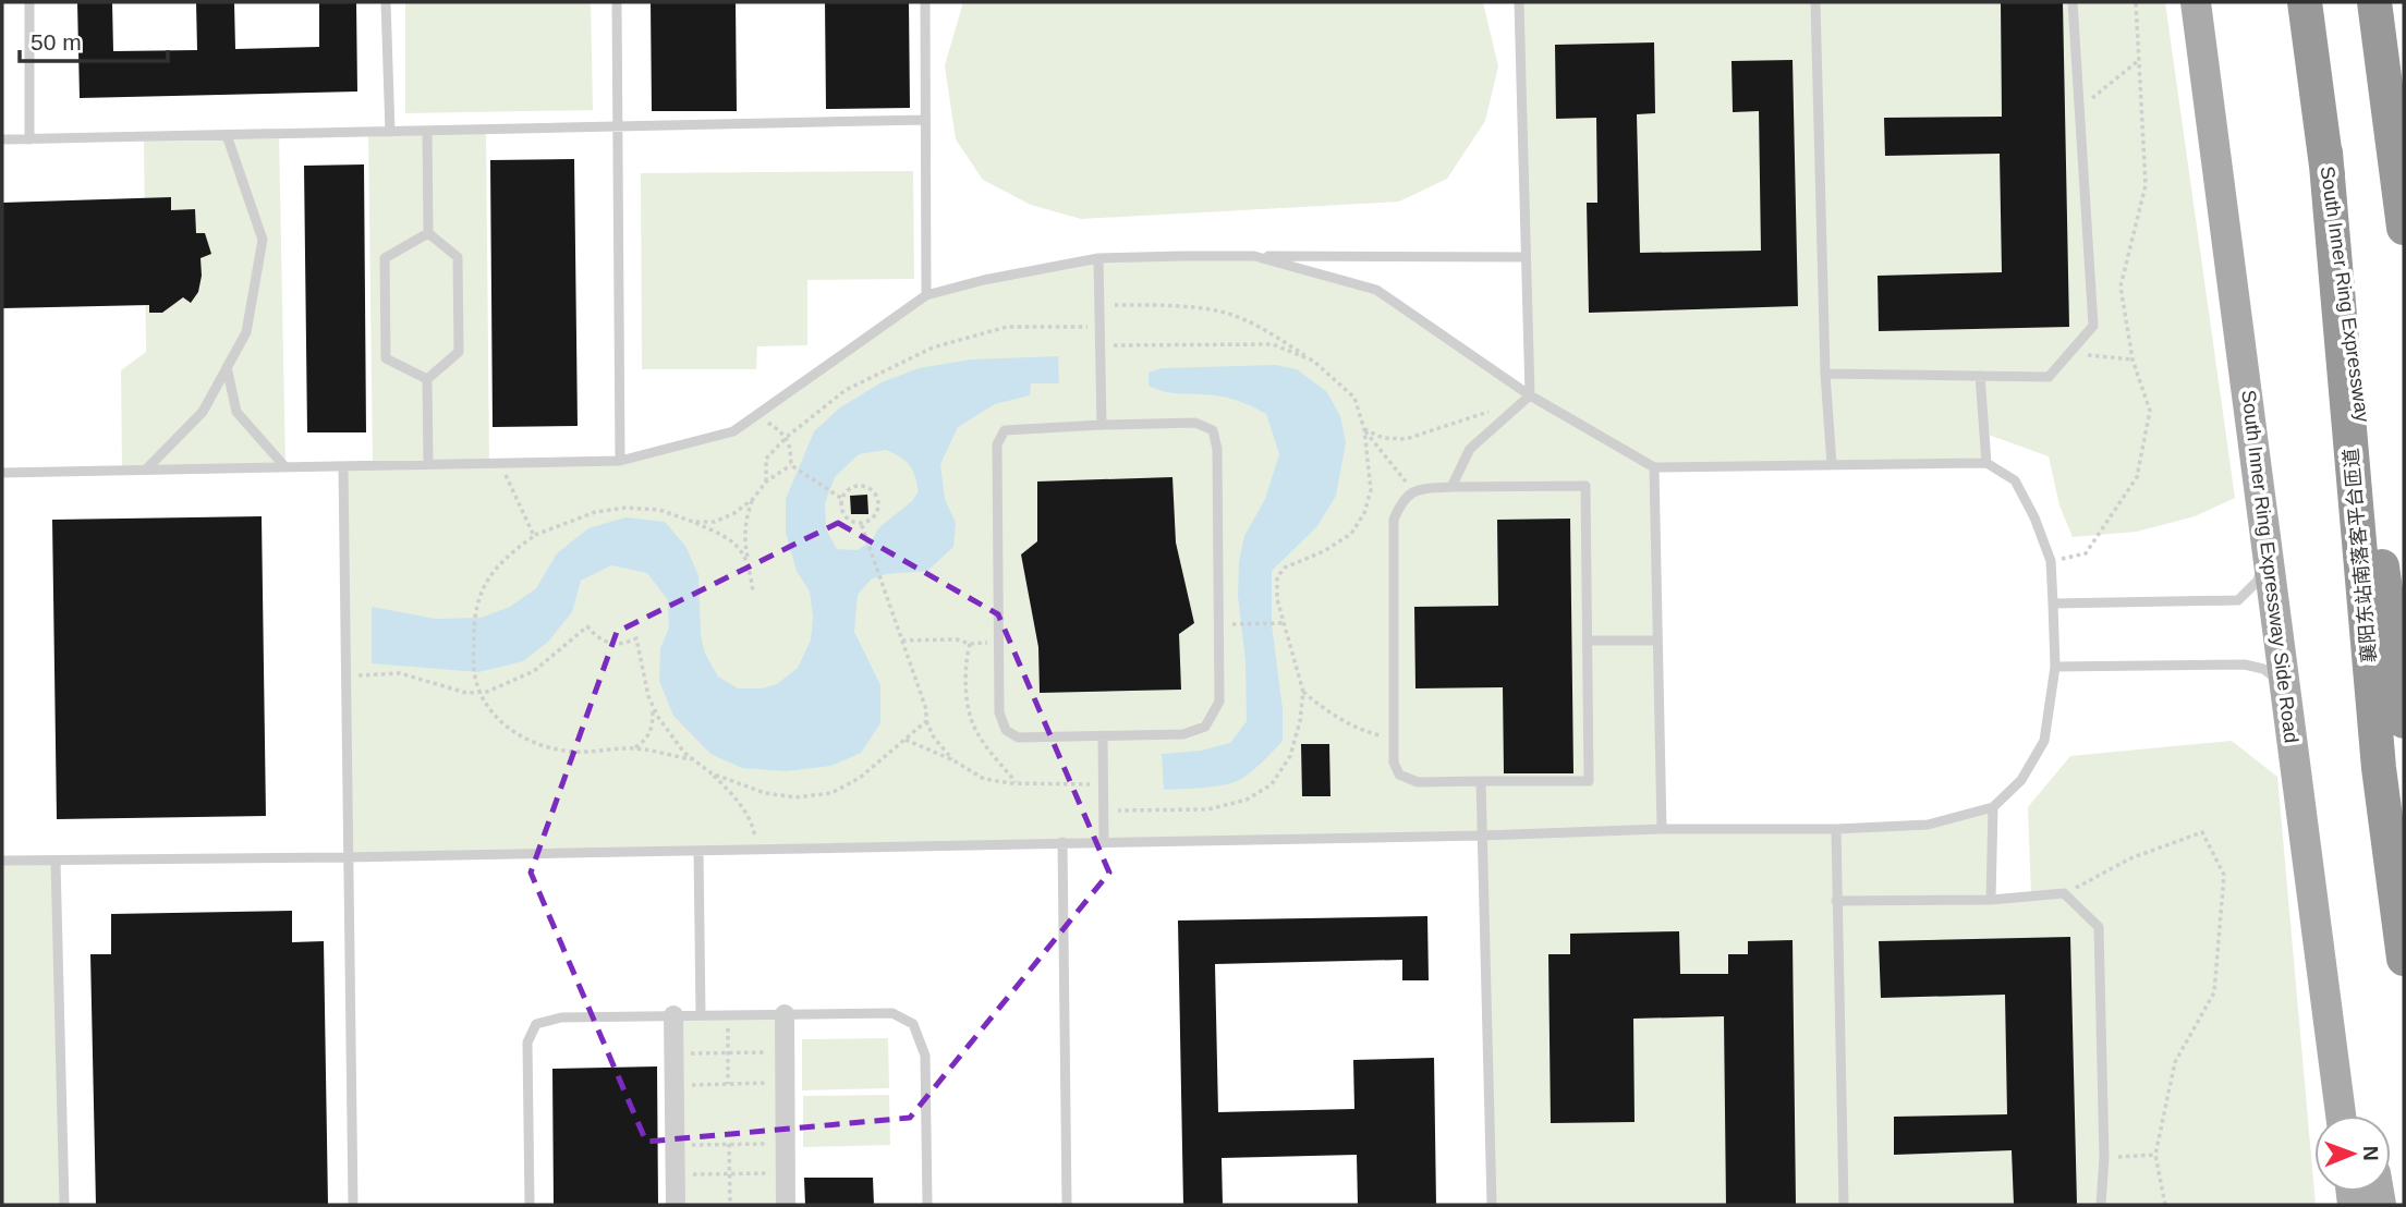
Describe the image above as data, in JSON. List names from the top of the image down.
{
  "streets": {
    "highway": ["South Inner Ring Expressway", "襄阳东站南落客平台匝道"],
    "main road": ["South Inner Ring Expressway Side Road"]
  },
  "crossings": [
    ["South Inner Ring Expressway", "襄阳东站南落客平台匝道"]
  ],
  "scale_bar": "50 m",
  "north": "right"
}
